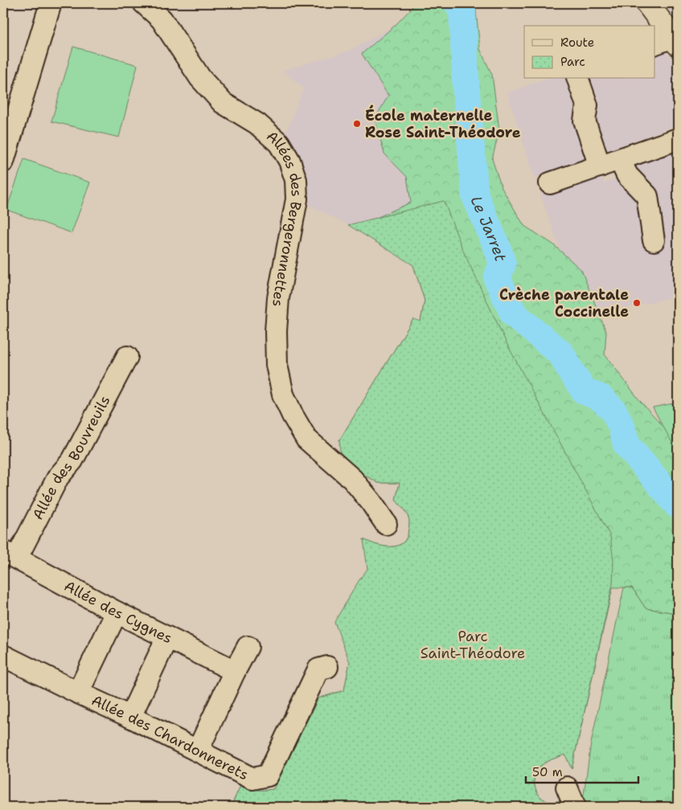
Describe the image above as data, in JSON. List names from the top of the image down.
{
  "streets": {
    "street": [
      "Allées des Bergeronnettes",
      "Allée des Bouvreuils",
      "Allée des Cygnes",
      "Allée des Chardonnerets"
    ]
  },
  "crossings": [
    ["Allée des Bouvreuils", "Allée des Cygnes"]
  ],
  "water": ["Le Jarret"],
  "parks": ["Parc Saint-Théodore"],
  "places": ["École maternelle Rose Saint-Théodore", "Crèche parentale Coccinelle"],
  "legend": ["Route", "Parc"],
  "scale_bar": "50 m"
}
